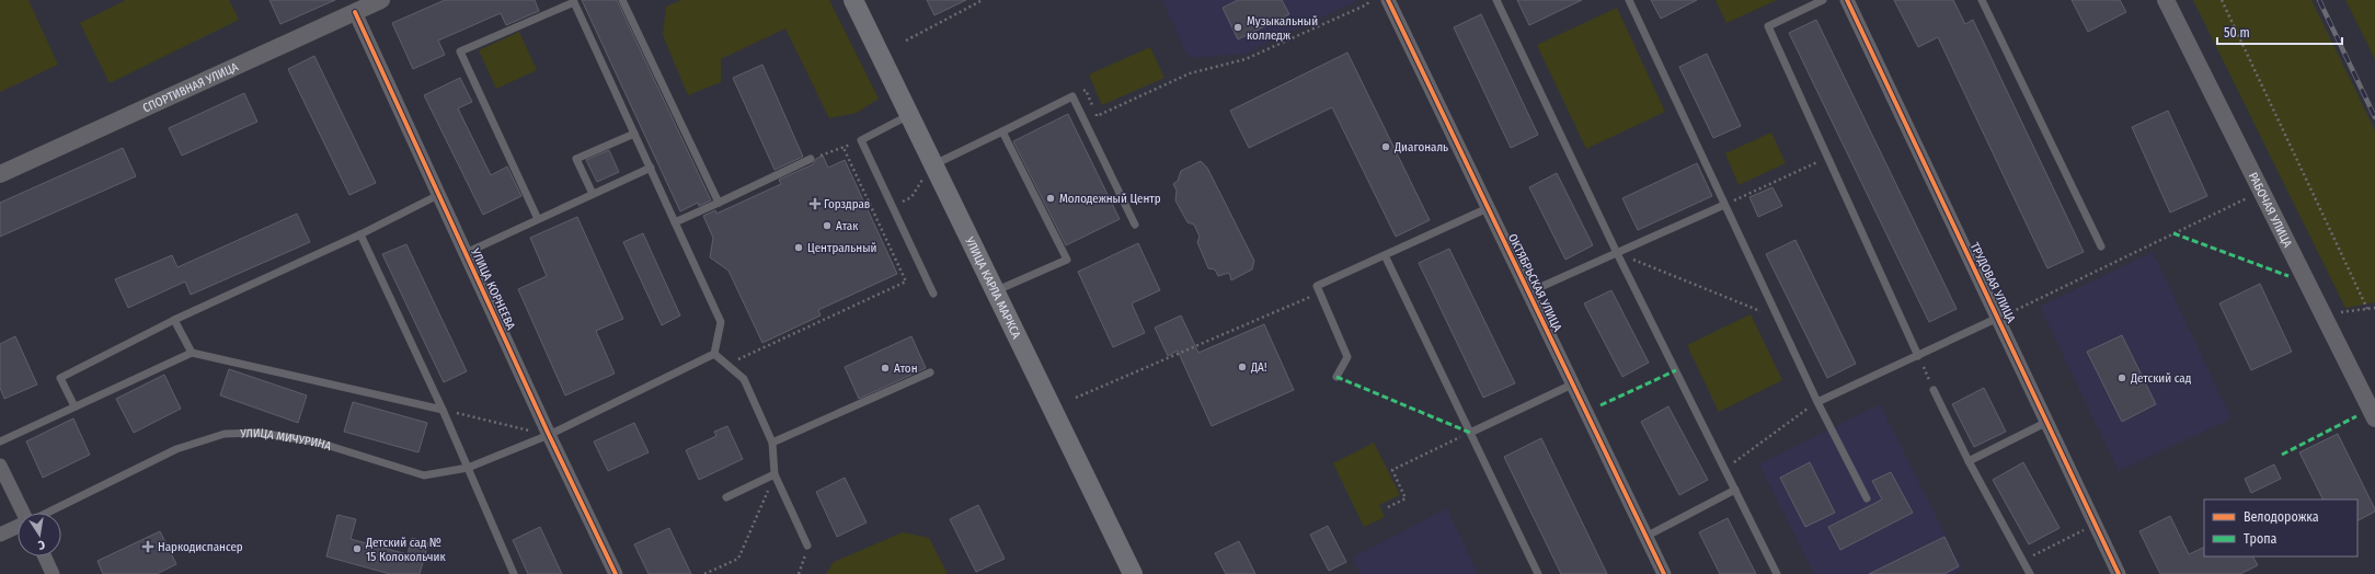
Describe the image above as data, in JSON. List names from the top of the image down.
{
  "streets": {
    "main road": ["УЛИЦА КАРЛА МАРКСА"],
    "street": [
      "СПОРТИВНАЯ УЛИЦА",
      "РАБОЧАЯ УЛИЦА",
      "ОКТЯБРЬСКАЯ УЛИЦА",
      "ТРУДОВАЯ УЛИЦА",
      "УЛИЦА КОРНЕЕВА",
      "УЛИЦА МИЧУРИНА"
    ]
  },
  "crossings": [
    ["СПОРТИВНАЯ УЛИЦА", "УЛИЦА КОРНЕЕВА"],
    ["УЛИЦА КОРНЕЕВА", "УЛИЦА МИЧУРИНА"]
  ],
  "places": {
    "other": [
      "Музыкальный колледж",
      "Диагональ",
      "Молодежный Центр",
      "Атак",
      "Центральный",
      "ДА!",
      "Атон",
      "Детский сад",
      "Детский сад № 15 Колокольчик"
    ],
    "health": ["Горздрав", "Наркодиспансер"]
  },
  "legend": ["Велодорожка", "Тропа"],
  "scale_bar": "50 m",
  "north": "bottom"
}
